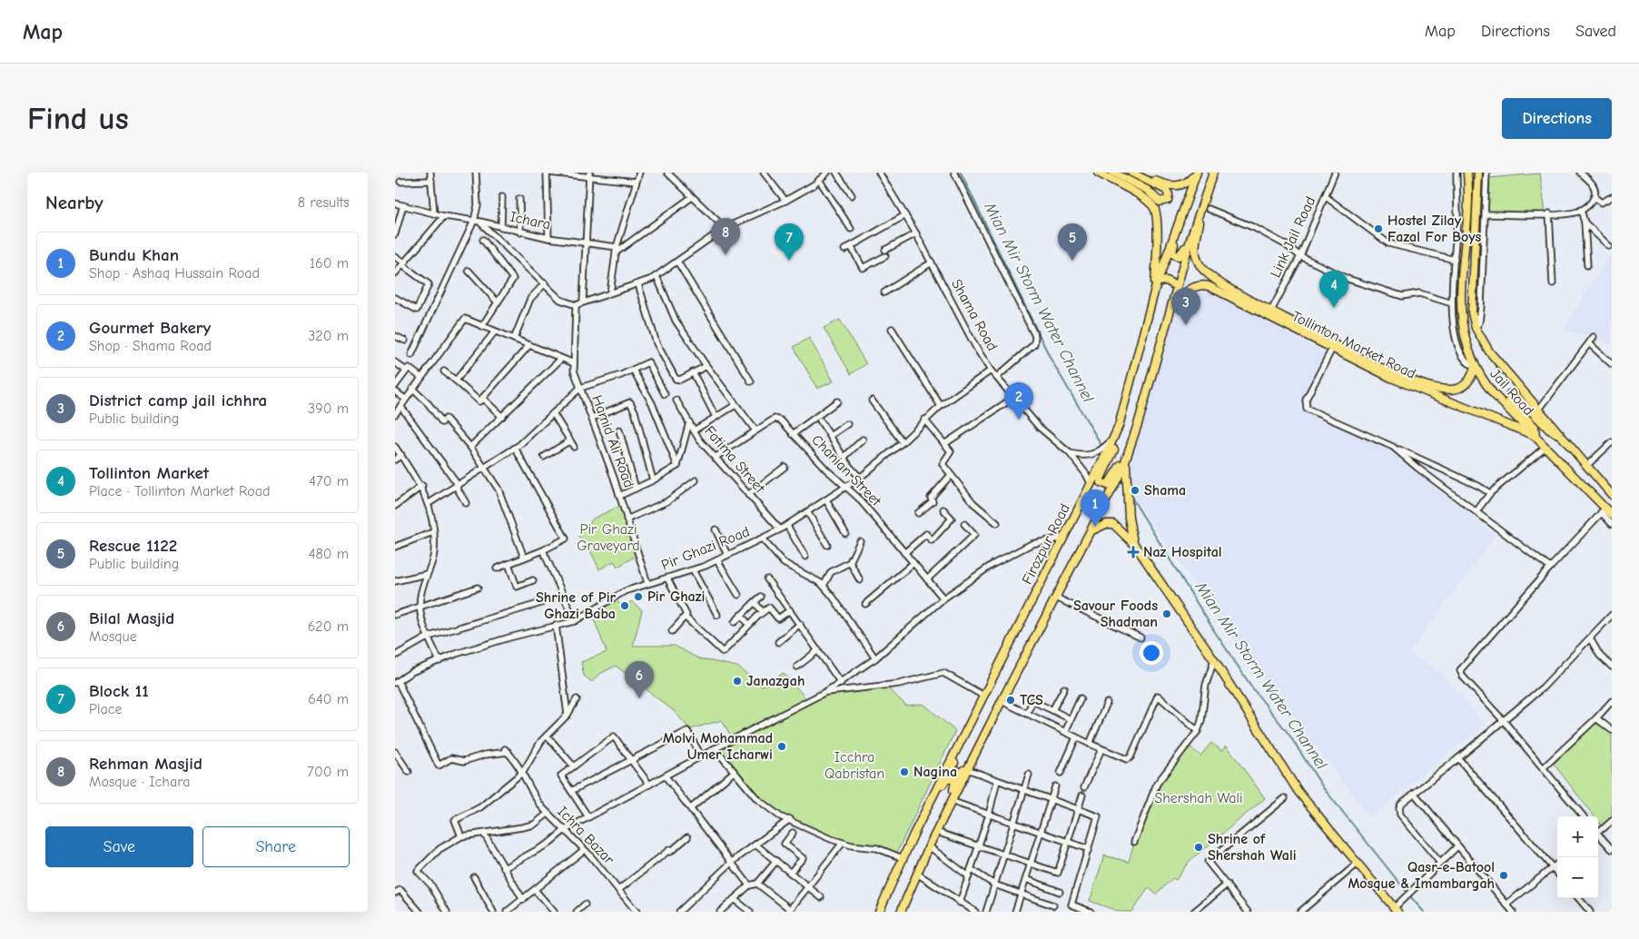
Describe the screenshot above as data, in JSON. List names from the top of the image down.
{
  "streets": {
    "main road": ["Tollinton Market Road", "Jail Road", "Firozpur Road"],
    "street": [
      "Ichara",
      "Link Jail Road",
      "Shama Road",
      "Hamid Ali Road",
      "Fatima Street",
      "Chanian Street",
      "Pir Ghazi Road",
      "Ichra Bazar"
    ]
  },
  "crossings": [
    ["Link Jail Road", "Tollinton Market Road"],
    ["Shama Road", "Firozpur Road"],
    ["Shama Road", "Pir Ghazi Road"],
    ["Tollinton Market Road", "Jail Road"],
    ["Hamid Ali Road", "Pir Ghazi Road"],
    ["Fatima Street", "Chanian Street"],
    ["Fatima Street", "Pir Ghazi Road"],
    ["Chanian Street", "Pir Ghazi Road"],
    ["Pir Ghazi Road", "Ichra Bazar"]
  ],
  "water": ["Mian Mir Storm Water Channel"],
  "parks": ["Pir Ghazi Graveyard", "Icchra Qabristan", "Shershah Wali"],
  "places": {
    "other": [
      "Hostel Zilay Fazal For Boys",
      "Shama",
      "Pir Ghazi",
      "Shrine of Pir Ghazi Baba",
      "Savour Foods Shadman",
      "Janazgah",
      "TCS",
      "Molvi Mohammad Umer Icharwi",
      "Nagina",
      "Shrine of Shershah Wali",
      "Qasr-e-Batool Mosque & Imambargah"
    ],
    "health": ["Naz Hospital"]
  },
  "page": {
    "header": "Map",
    "nav": ["Map", "Directions", "Saved"],
    "buttons": [
      "Directions",
      ["Save", "Share"]
    ],
    "title": "Find us",
    "heading": ["Nearby", "8 results"],
    "pins": [
      "8",
      "5",
      "7",
      "4",
      "3",
      "2",
      "1",
      "6"
    ],
    "list": [
      {
        "mark": "1",
        "name": "Bundu Khan",
        "note": "Shop · Ashaq Hussain Road",
        "value": "160 m"
      },
      {
        "mark": "2",
        "name": "Gourmet Bakery",
        "note": "Shop · Shama Road",
        "value": "320 m"
      },
      {
        "mark": "3",
        "name": "District camp jail ichhra",
        "note": "Public building",
        "value": "390 m"
      },
      {
        "mark": "4",
        "name": "Tollinton Market",
        "note": "Place · Tollinton Market Road",
        "value": "470 m"
      },
      {
        "mark": "5",
        "name": "Rescue 1122",
        "note": "Public building",
        "value": "480 m"
      },
      {
        "mark": "6",
        "name": "Bilal Masjid",
        "note": "Mosque",
        "value": "620 m"
      },
      {
        "mark": "7",
        "name": "Block 11",
        "note": "Place",
        "value": "640 m"
      },
      {
        "mark": "8",
        "name": "Rehman Masjid",
        "note": "Mosque · Ichara",
        "value": "700 m"
      }
    ],
    "map_buttons": ["+", "−"]
  }
}
